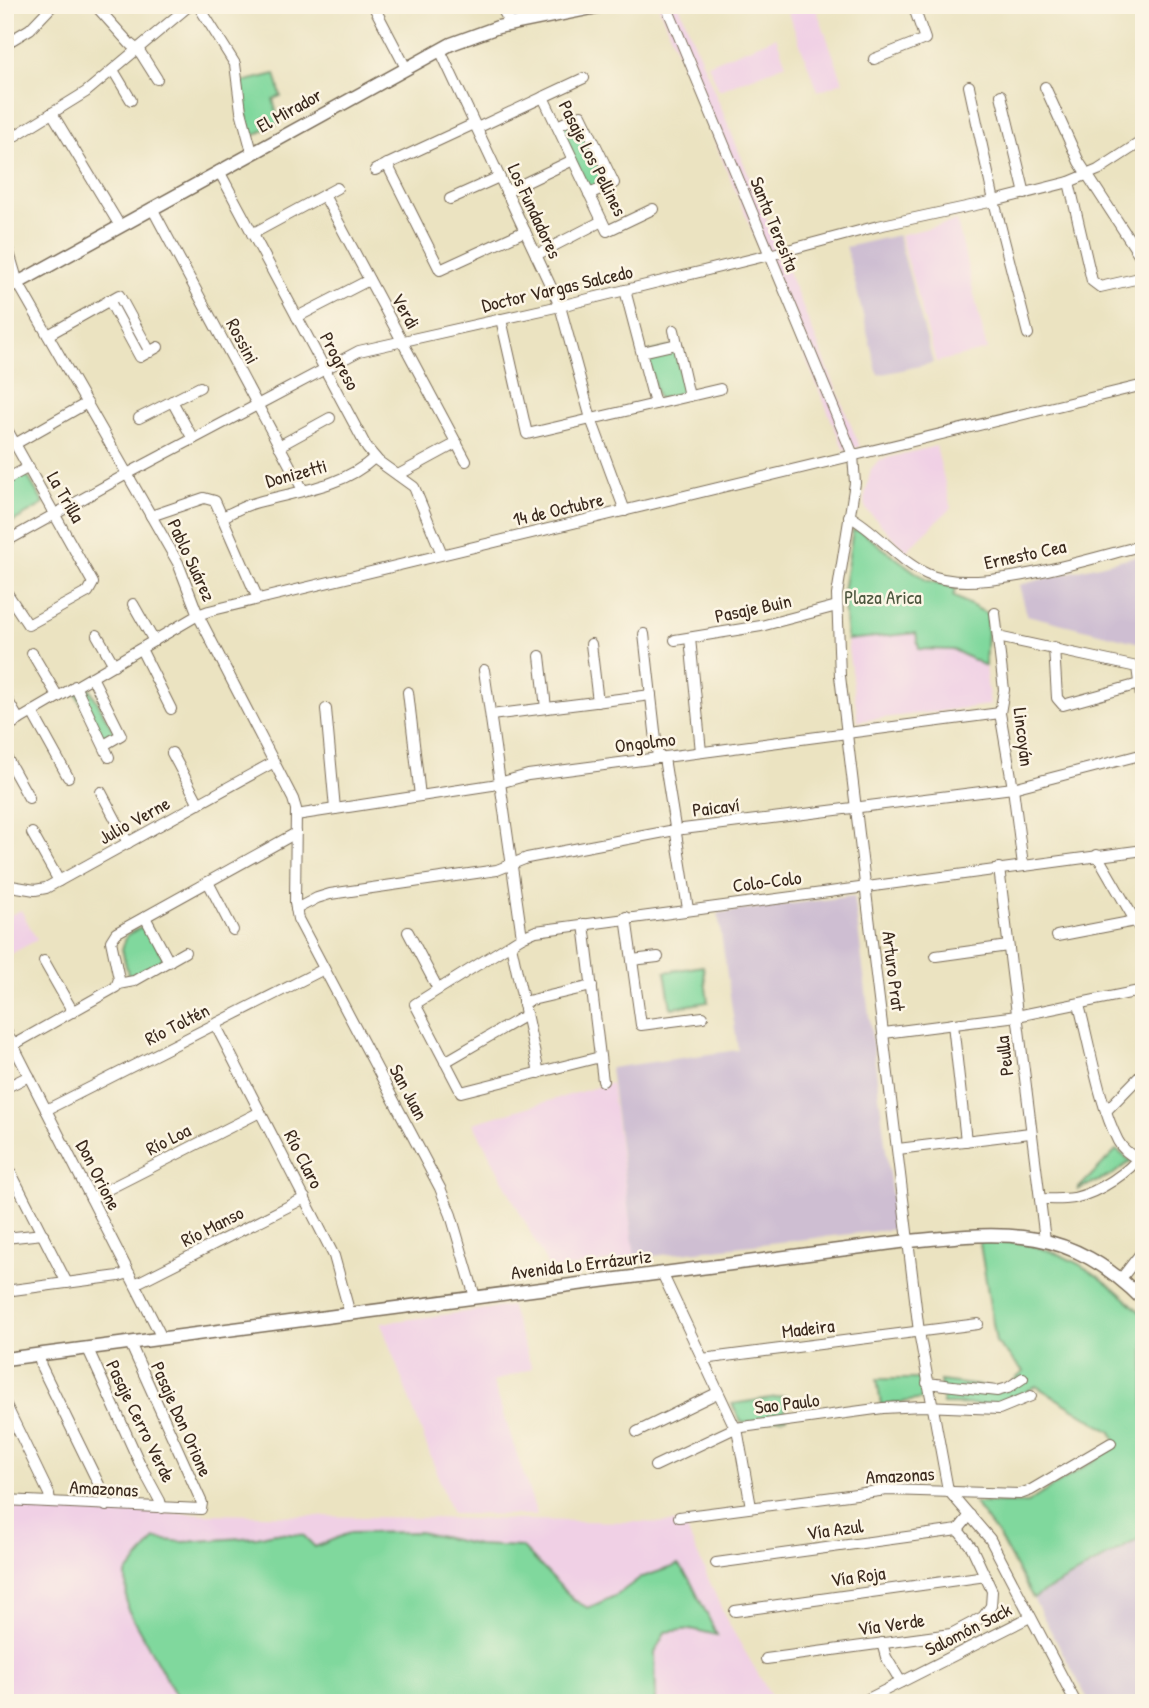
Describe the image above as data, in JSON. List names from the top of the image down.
{
  "streets": {
    "main road": ["El Mirador", "Avenida Lo Errázuriz"],
    "street": [
      "Pasaje Los Pellines",
      "Los Fundadores",
      "Santa Teresita",
      "Doctor Vargas Salcedo",
      "Verdi",
      "Rossini",
      "Progreso",
      "Donizetti",
      "La Trilla",
      "14 de Octubre",
      "Ernesto Cea",
      "Pablo Suárez",
      "Pasaje Buin",
      "Lincoyán",
      "Ongolmo",
      "Paicaví",
      "Julio Verne",
      "Colo-Colo",
      "Arturo Prat",
      "Río Toltén",
      "Peulla",
      "San Juan",
      "Río Loa",
      "Río Claro",
      "Don Orione",
      "Río Manso",
      "Madeira",
      "Sao Paulo",
      "Pasaje Don Orione",
      "Pasaje Cerro Verde",
      "Amazonas",
      "Vía Azul",
      "Vía Roja",
      "Vía Verde",
      "Salomón Sack"
    ]
  },
  "crossings": [
    ["El Mirador", "Los Fundadores"],
    ["El Mirador", "Rossini"],
    ["El Mirador", "Progreso"],
    ["El Mirador", "Pablo Suárez"],
    ["Los Fundadores", "Doctor Vargas Salcedo"],
    ["Los Fundadores", "14 de Octubre"],
    ["Santa Teresita", "Doctor Vargas Salcedo"],
    ["Santa Teresita", "14 de Octubre"],
    ["Santa Teresita", "Arturo Prat"],
    ["Doctor Vargas Salcedo", "Verdi"],
    ["Doctor Vargas Salcedo", "Rossini"],
    ["Doctor Vargas Salcedo", "Progreso"],
    ["Doctor Vargas Salcedo", "La Trilla"],
    ["Doctor Vargas Salcedo", "Pablo Suárez"],
    ["Rossini", "Donizetti"],
    ["Progreso", "Donizetti"],
    ["Progreso", "14 de Octubre"],
    ["14 de Octubre", "Pablo Suárez"],
    ["14 de Octubre", "Arturo Prat"],
    ["Ernesto Cea", "Arturo Prat"],
    ["Pablo Suárez", "Ongolmo"],
    ["Pablo Suárez", "Paicaví"],
    ["Pablo Suárez", "Julio Verne"],
    ["Pablo Suárez", "San Juan"],
    ["Pasaje Buin", "Arturo Prat"],
    ["Lincoyán", "Ongolmo"],
    ["Lincoyán", "Paicaví"],
    ["Lincoyán", "Colo-Colo"],
    ["Ongolmo", "Arturo Prat"],
    ["Paicaví", "Arturo Prat"],
    ["Paicaví", "San Juan"],
    ["Colo-Colo", "Arturo Prat"],
    ["Colo-Colo", "Peulla"],
    ["Arturo Prat", "Avenida Lo Errázuriz"],
    ["Arturo Prat", "Madeira"],
    ["Arturo Prat", "Sao Paulo"],
    ["Arturo Prat", "Amazonas"],
    ["Arturo Prat", "Salomón Sack"],
    ["Río Toltén", "San Juan"],
    ["Río Toltén", "Río Claro"],
    ["Río Toltén", "Don Orione"],
    ["Peulla", "Avenida Lo Errázuriz"],
    ["San Juan", "Avenida Lo Errázuriz"],
    ["Río Loa", "Río Claro"],
    ["Río Loa", "Don Orione"],
    ["Río Claro", "Río Manso"],
    ["Río Claro", "Avenida Lo Errázuriz"],
    ["Don Orione", "Río Manso"],
    ["Don Orione", "Avenida Lo Errázuriz"],
    ["Avenida Lo Errázuriz", "Pasaje Don Orione"],
    ["Avenida Lo Errázuriz", "Pasaje Cerro Verde"],
    ["Pasaje Don Orione", "Amazonas"],
    ["Pasaje Cerro Verde", "Amazonas"],
    ["Amazonas", "Salomón Sack"],
    ["Vía Azul", "Vía Verde"],
    ["Vía Roja", "Vía Verde"]
  ],
  "parks": ["Plaza Arica"]
}
